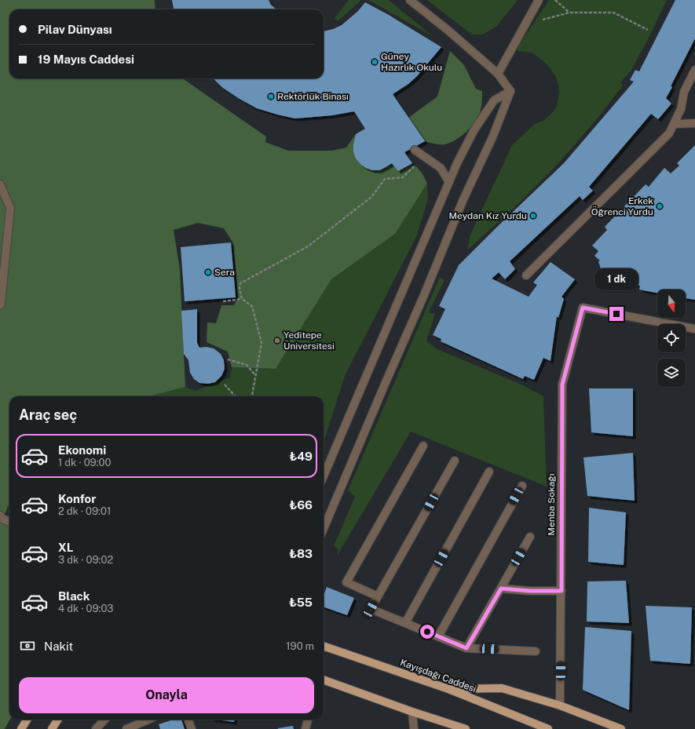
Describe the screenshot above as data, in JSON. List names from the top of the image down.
{
  "streets": {
    "main road": ["Kayışdağı Caddesi"],
    "street": ["Menba Sokağı"]
  },
  "places": [
    "Güney Hazırlık Okulu",
    "Rektörlük Binası",
    "Erkek Öğrenci Yurdu",
    "Meydan Kız Yurdu",
    "Sera",
    "Yeditepe Üniversitesi"
  ],
  "north": "bottom",
  "page": {
    "banner": ["Pilav Dünyası", "19 Mayıs Caddesi"],
    "bubble": "1 dk",
    "heading": "Araç seç",
    "list": [
      {
        "name": "Ekonomi",
        "note": "1 dk · 09:00",
        "value": "₺49"
      },
      {
        "name": "Konfor",
        "note": "2 dk · 09:01",
        "value": "₺66"
      },
      {
        "name": "XL",
        "note": "3 dk · 09:02",
        "value": "₺83"
      },
      {
        "name": "Black",
        "note": "4 dk · 09:03",
        "value": "₺55"
      }
    ],
    "pay": ["Nakit", "190 m"],
    "buttons": "Onayla"
  }
}
